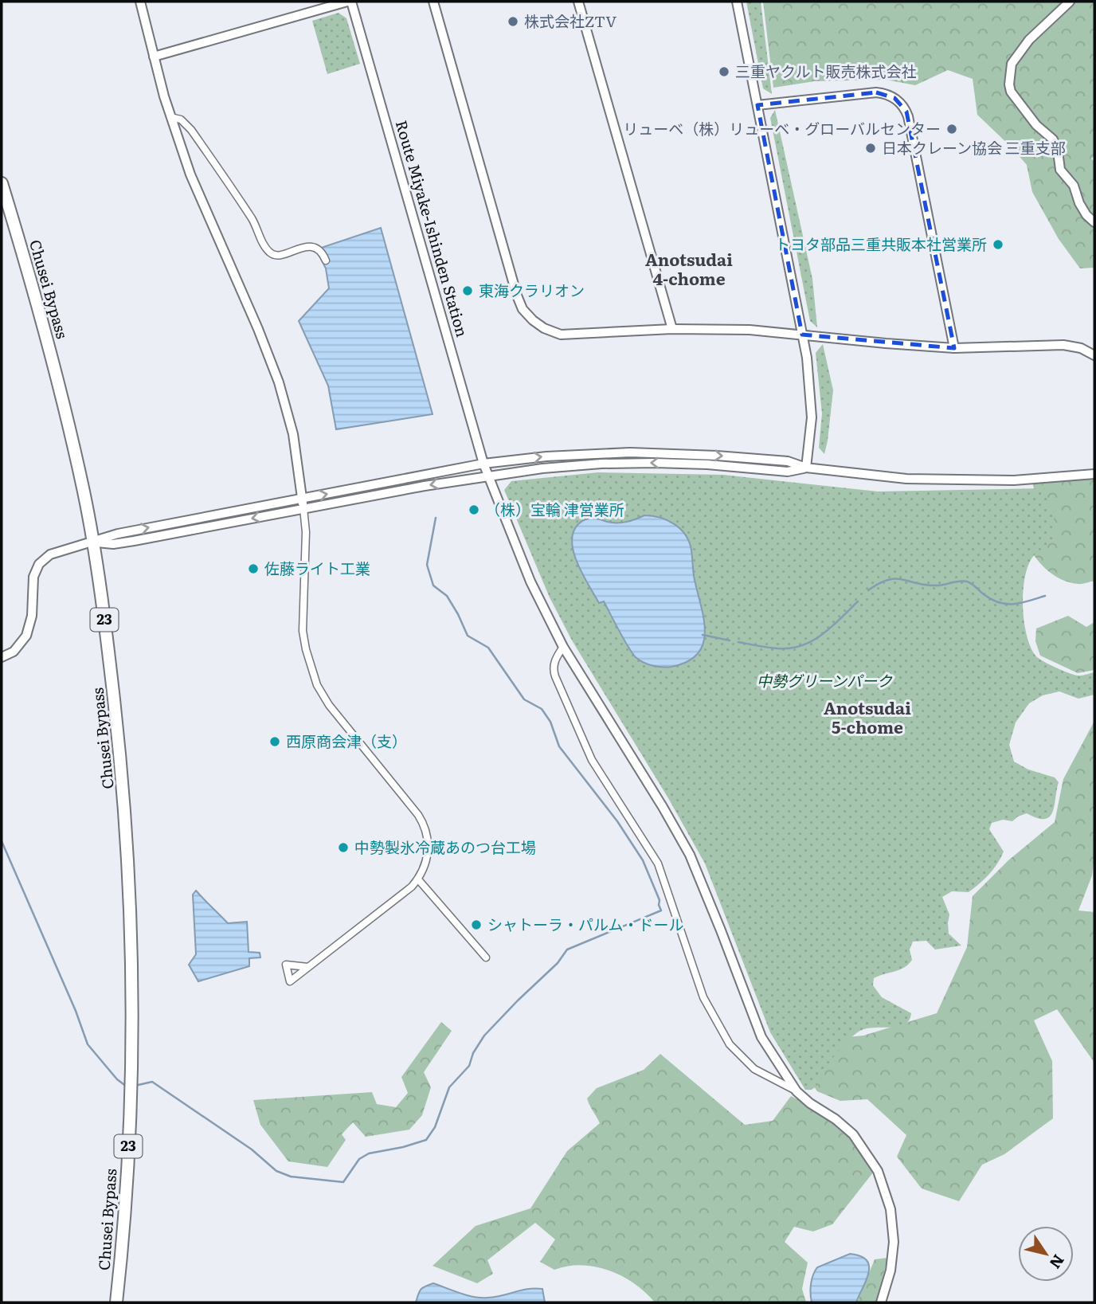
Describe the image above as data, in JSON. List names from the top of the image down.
{
  "streets": {
    "highway": ["Chusei Bypass", "23"],
    "street": ["Route Miyake-Ishinden Station"]
  },
  "districts": ["Anotsudai 4-chome", "Anotsudai 5-chome"],
  "parks": ["中勢グリーンパーク"],
  "places": [
    "株式会社ZTV",
    "三重ヤクルト販売株式会社",
    "リューベ（株）リューベ・グローバルセンター",
    "日本クレーン協会 三重支部",
    "トヨタ部品三重共販本社営業所",
    "東海クラリオン",
    "（株）宝輪 津営業所",
    "佐藤ライト工業",
    "西原商会津（支）",
    "中勢製氷冷蔵あのつ台工場",
    "シャトーラ・パルム・ドール"
  ],
  "north": "bottom right"
}
